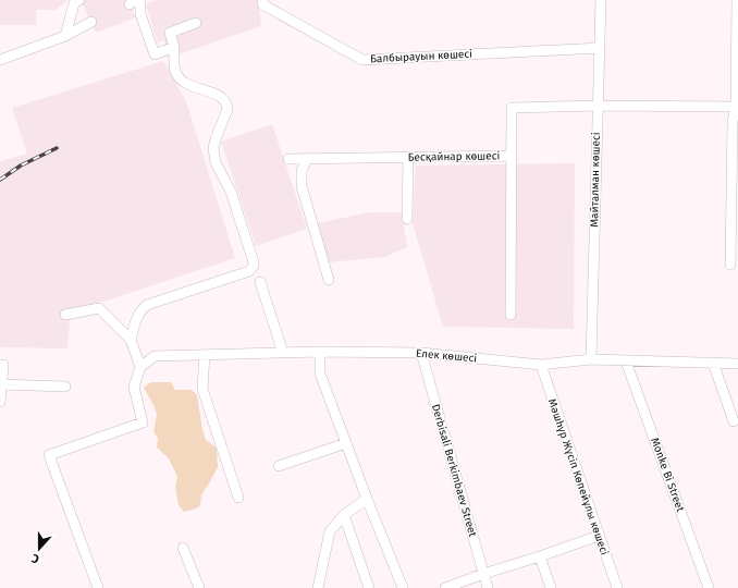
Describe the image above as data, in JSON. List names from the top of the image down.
{
  "streets": {
    "street": [
      "Балбырауын көшесі",
      "Бесқайнар көшесі",
      "Майталман көшесі",
      "Елек көшесі",
      "Derbisali Berkimbaev Street",
      "Monke Bi Street",
      "Мәшһүр Жүсіп Көпейұлы көшесі"
    ]
  },
  "crossings": [
    ["Балбырауын көшесі", "Майталман көшесі"],
    ["Бесқайнар көшесі", "Майталман көшесі"],
    ["Майталман көшесі", "Елек көшесі"],
    ["Елек көшесі", "Derbisali Berkimbaev Street"],
    ["Елек көшесі", "Monke Bi Street"],
    ["Елек көшесі", "Мәшһүр Жүсіп Көпейұлы көшесі"]
  ],
  "north": "bottom"
}
